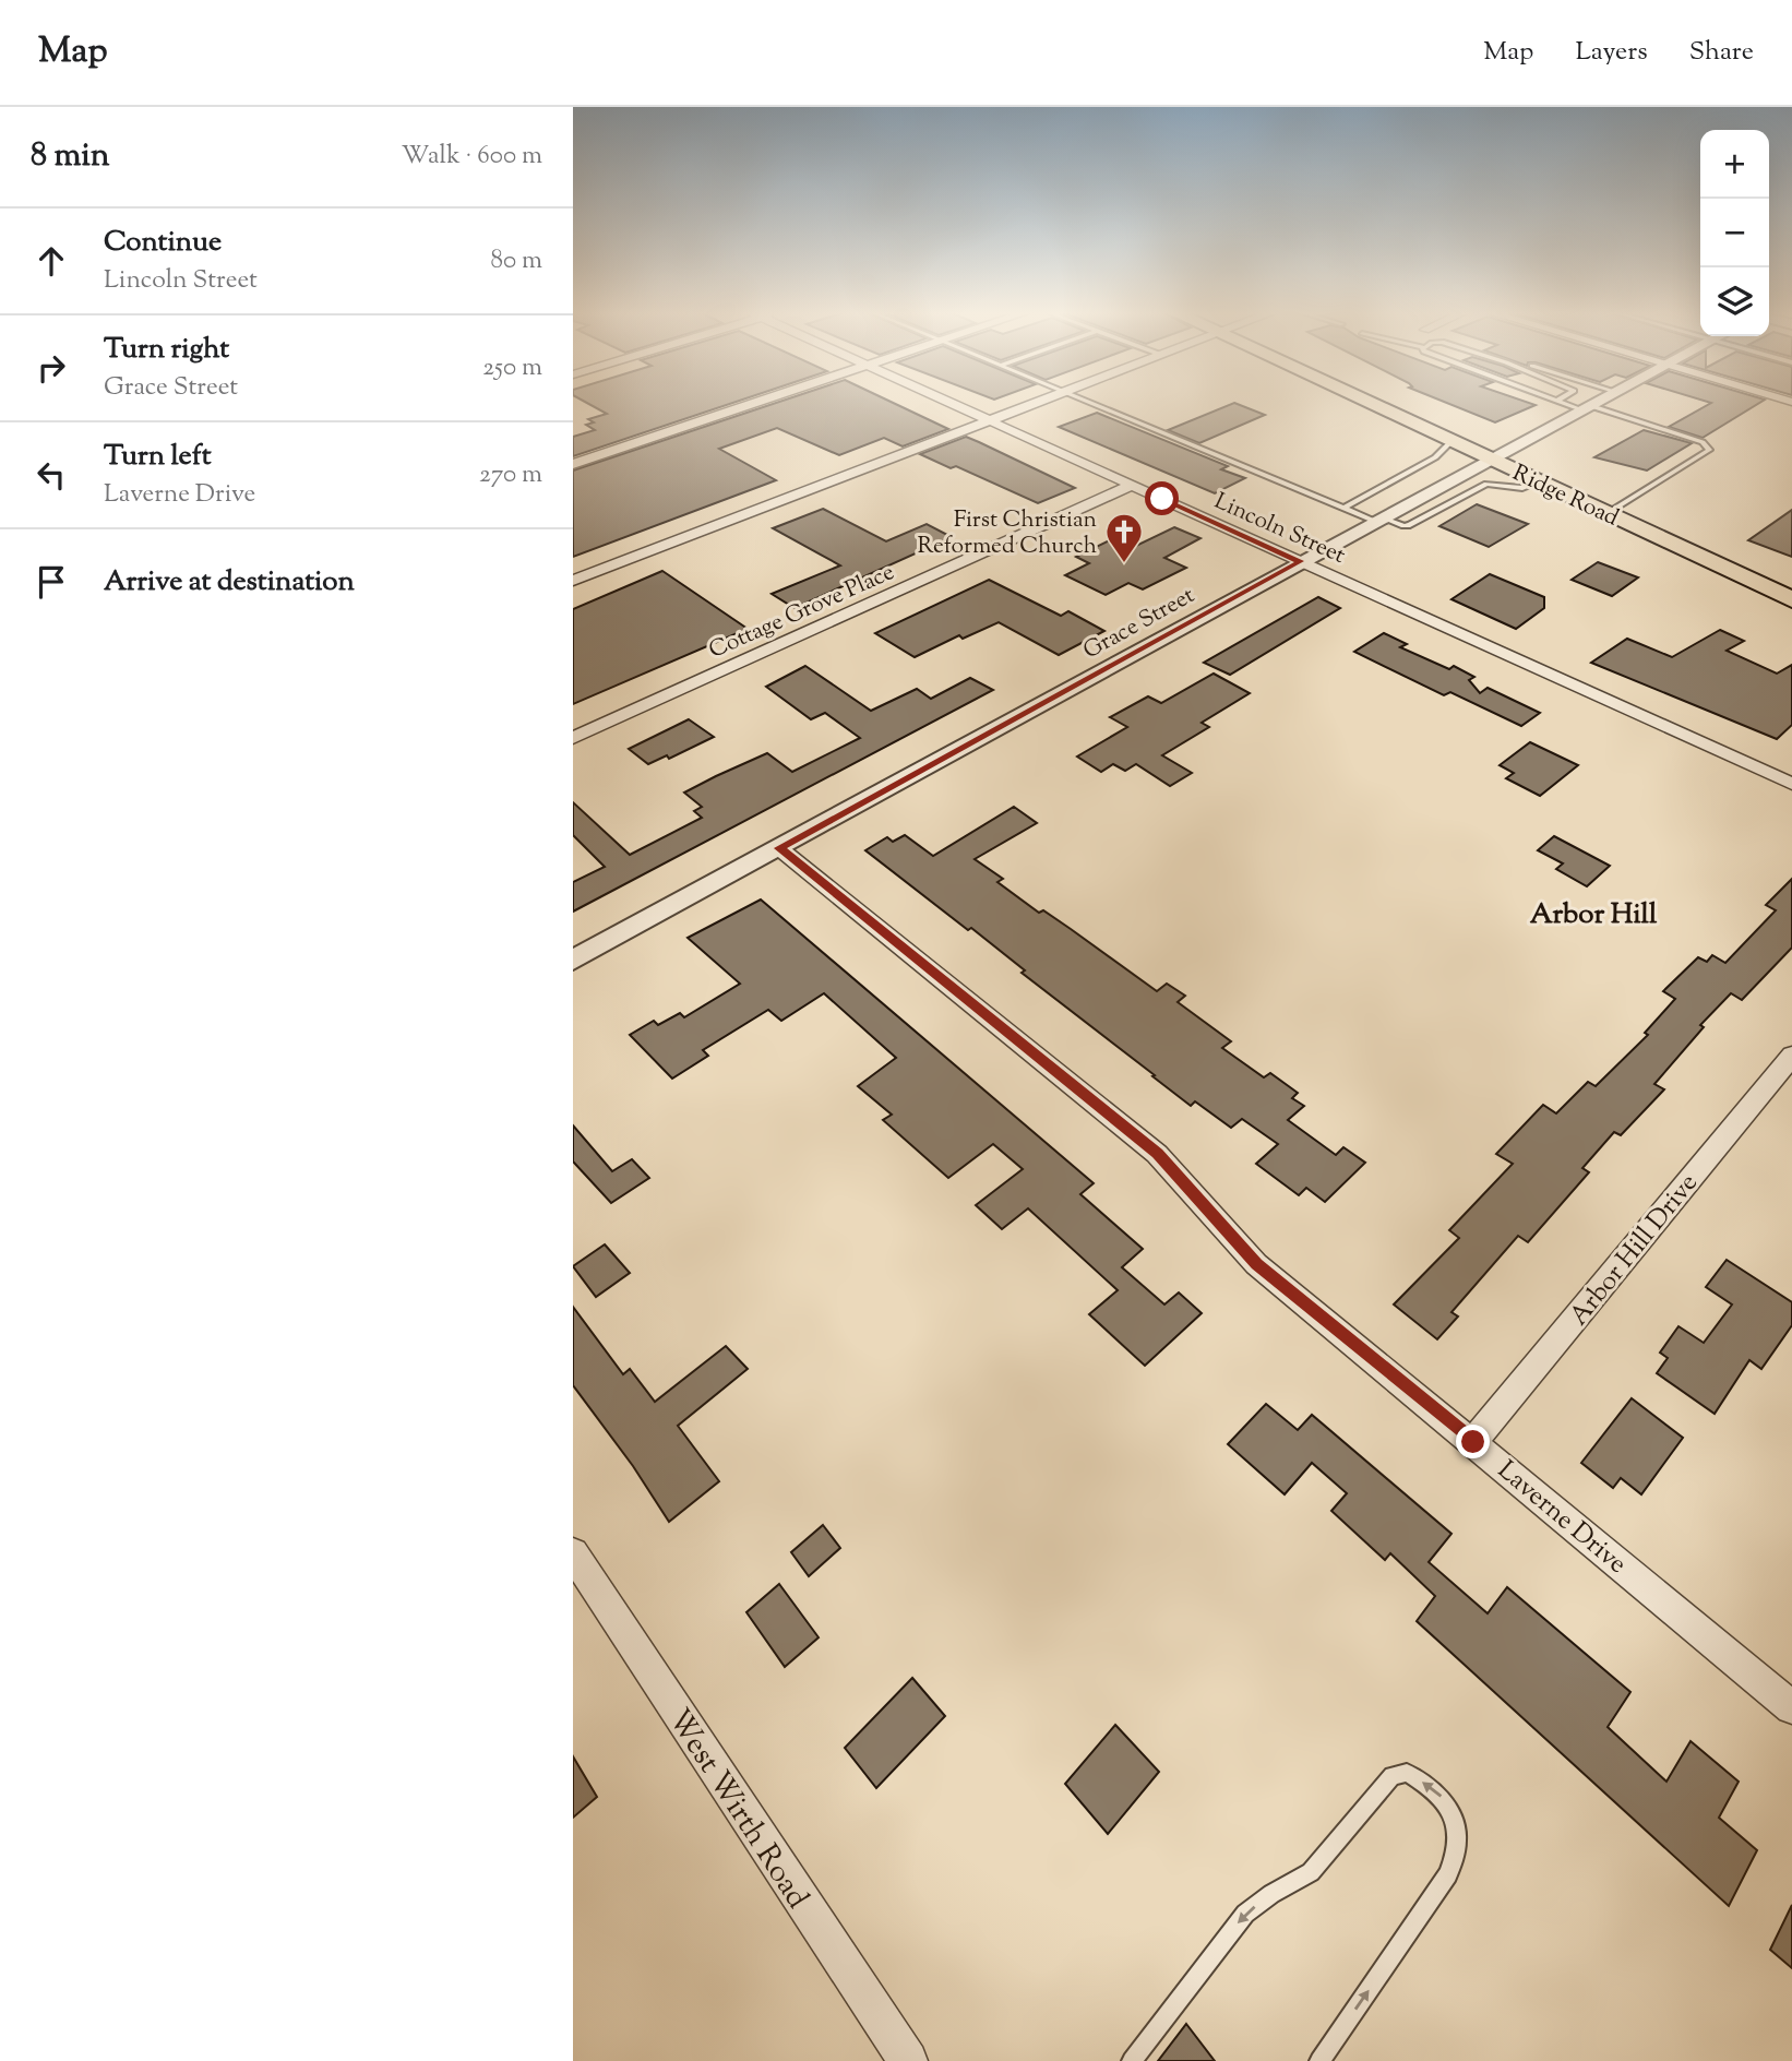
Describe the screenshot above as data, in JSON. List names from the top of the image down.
{
  "streets": {
    "main road": ["Ridge Road"],
    "street": [
      "Lincoln Street",
      "Cottage Grove Place",
      "Grace Street",
      "Arbor Hill Drive",
      "Laverne Drive",
      "West Wirth Road"
    ]
  },
  "crossings": [
    ["Ridge Road", "Grace Street"],
    ["Lincoln Street", "Cottage Grove Place"],
    ["Lincoln Street", "Grace Street"],
    ["Grace Street", "Laverne Drive"],
    ["Arbor Hill Drive", "Laverne Drive"]
  ],
  "districts": ["Arbor Hill"],
  "places": {
    "church": ["First Christian Reformed Church"]
  },
  "page": {
    "header": "Map",
    "nav": ["Map", "Layers", "Share"],
    "heading": ["8 min", "Walk · 600 m"],
    "map_buttons": ["+", "−"],
    "list": [
      ["Continue", "Lincoln Street", "80 m"],
      ["Turn right", "Grace Street", "250 m"],
      ["Turn left", "Laverne Drive", "270 m"],
      "Arrive at destination"
    ]
  }
}
